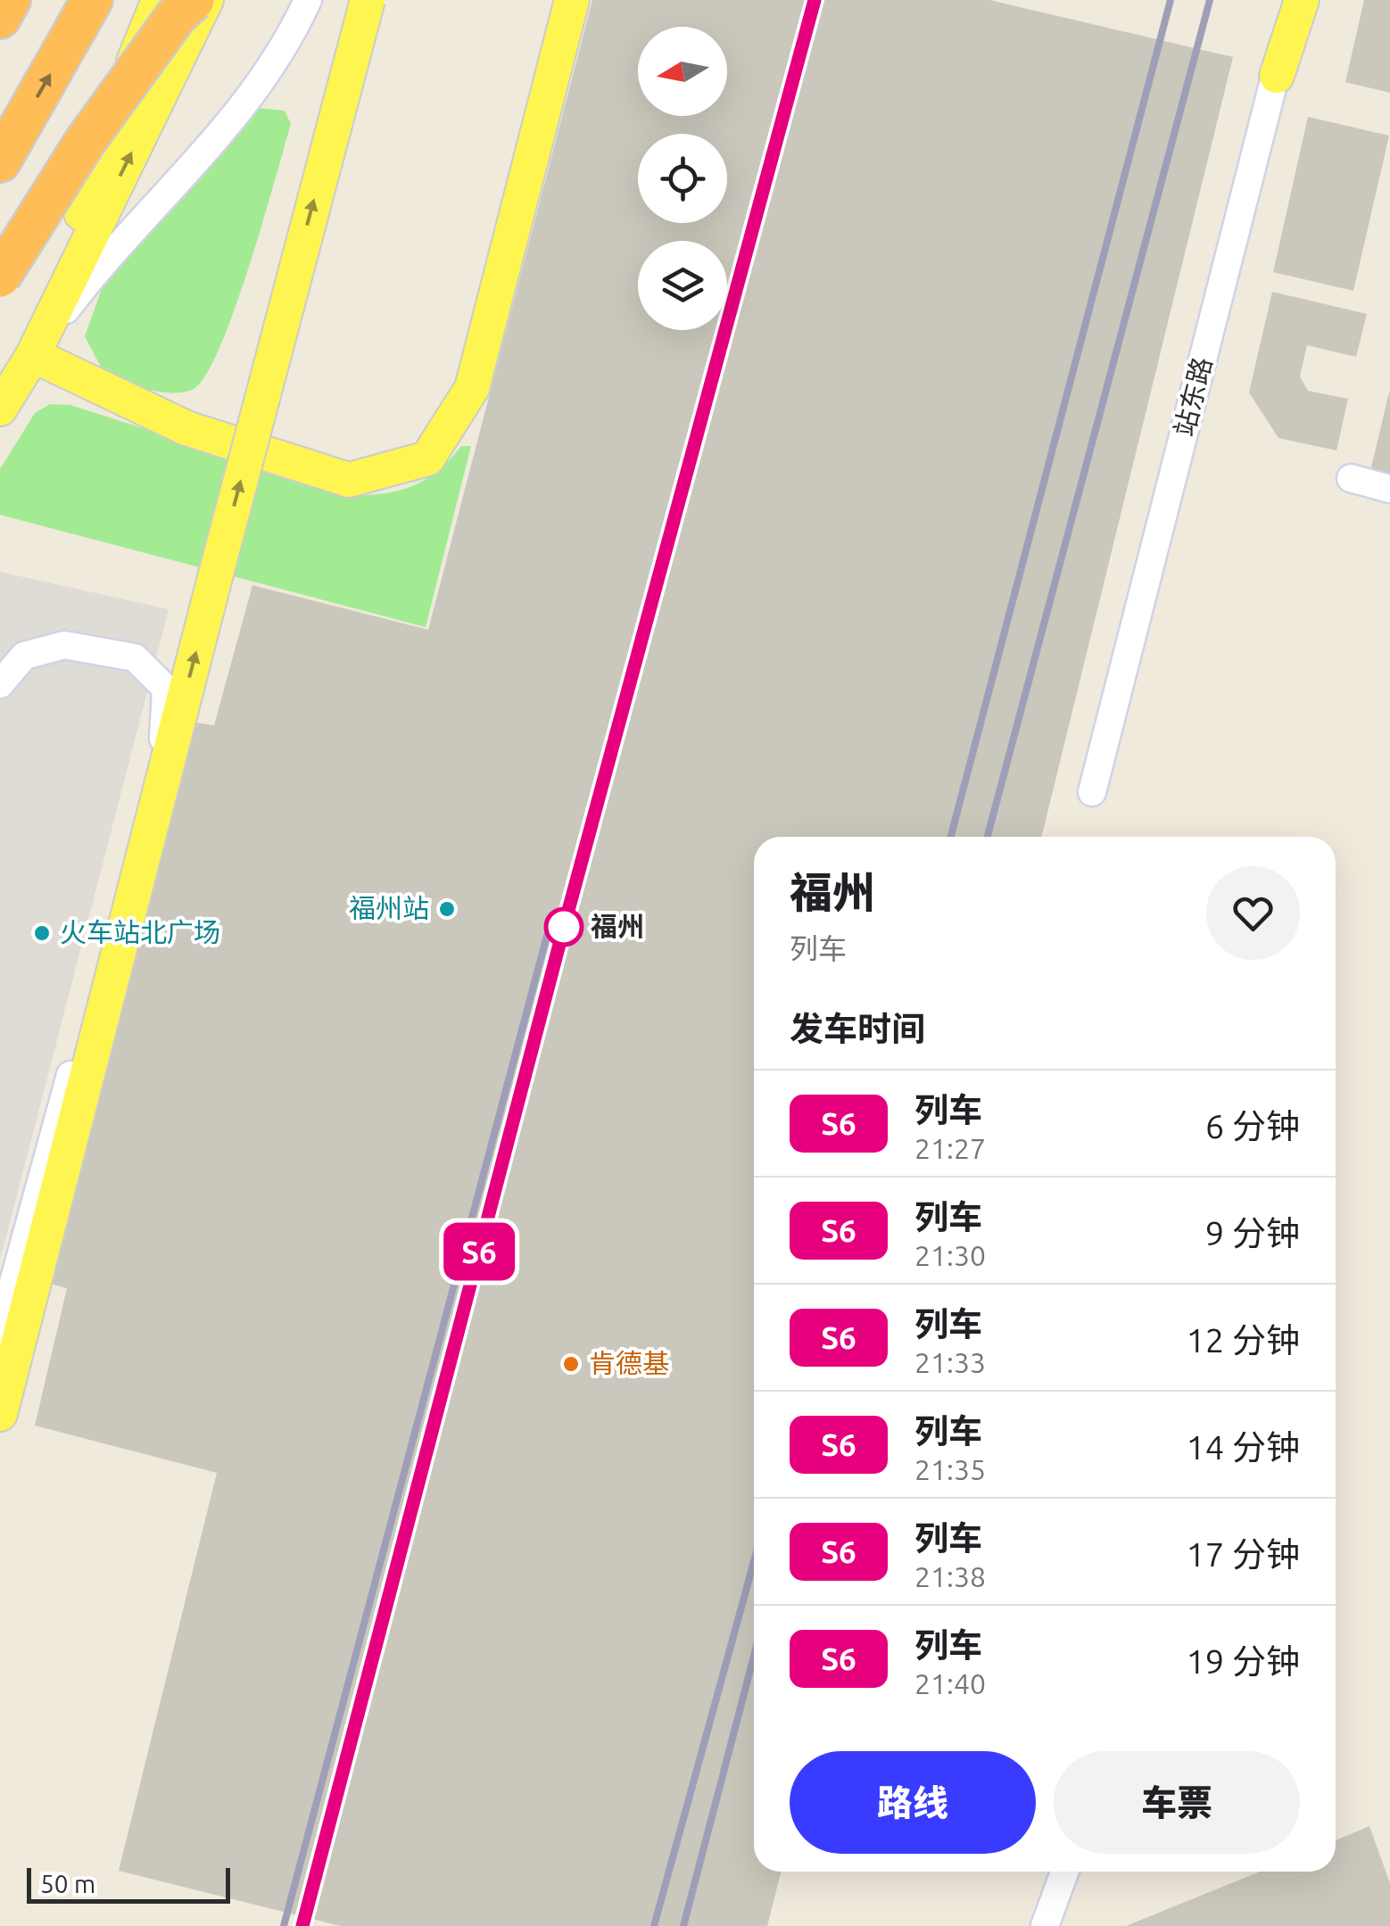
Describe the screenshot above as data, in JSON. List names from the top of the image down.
{
  "streets": {
    "street": ["站东路"]
  },
  "places": [
    "福州站",
    "福州",
    "火车站北广场",
    "肯德基"
  ],
  "scale_bar": "50 m",
  "north": "left",
  "page": {
    "on_map": "S6",
    "heading": [
      ["福州", "列车"],
      "发车时间"
    ],
    "list": [
      {
        "mark": "S6",
        "name": "列车",
        "note": "21:27",
        "value": "6 分钟"
      },
      {
        "mark": "S6",
        "name": "列车",
        "note": "21:30",
        "value": "9 分钟"
      },
      {
        "mark": "S6",
        "name": "列车",
        "note": "21:33",
        "value": "12 分钟"
      },
      {
        "mark": "S6",
        "name": "列车",
        "note": "21:35",
        "value": "14 分钟"
      },
      {
        "mark": "S6",
        "name": "列车",
        "note": "21:38",
        "value": "17 分钟"
      },
      {
        "mark": "S6",
        "name": "列车",
        "note": "21:40",
        "value": "19 分钟"
      }
    ],
    "buttons": ["路线", "车票"],
    "scale": "50 m"
  }
}
